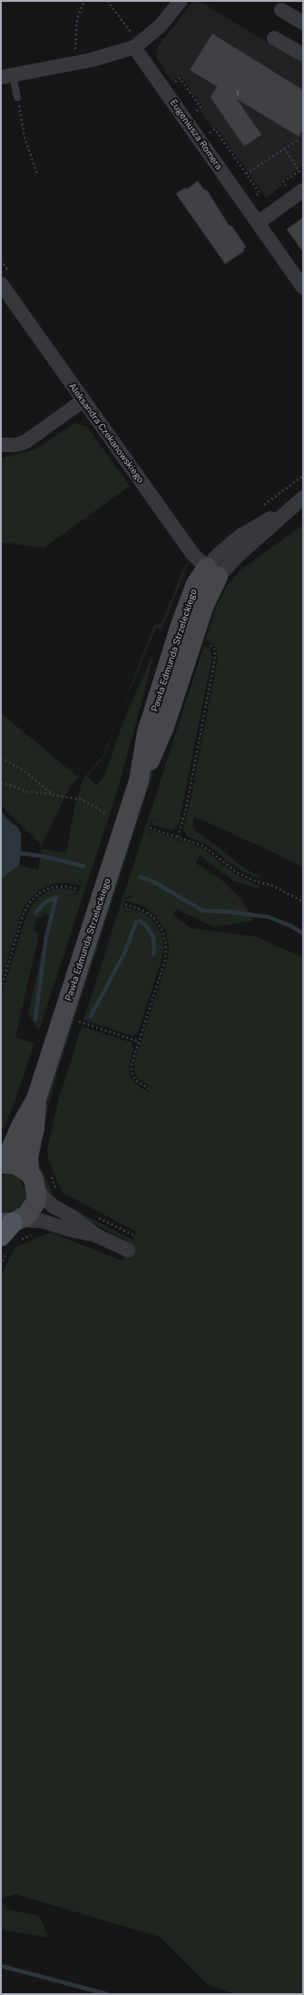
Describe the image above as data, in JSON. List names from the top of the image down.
{
  "streets": {
    "main road": ["Pawła Edmunda Strzeleckiego"],
    "street": ["Eugeniusza Romera", "Aleksandra Czekanowskiego"]
  },
  "crossings": [
    ["Aleksandra Czekanowskiego", "Pawła Edmunda Strzeleckiego"]
  ],
  "house_numbers": ["1"]
}
